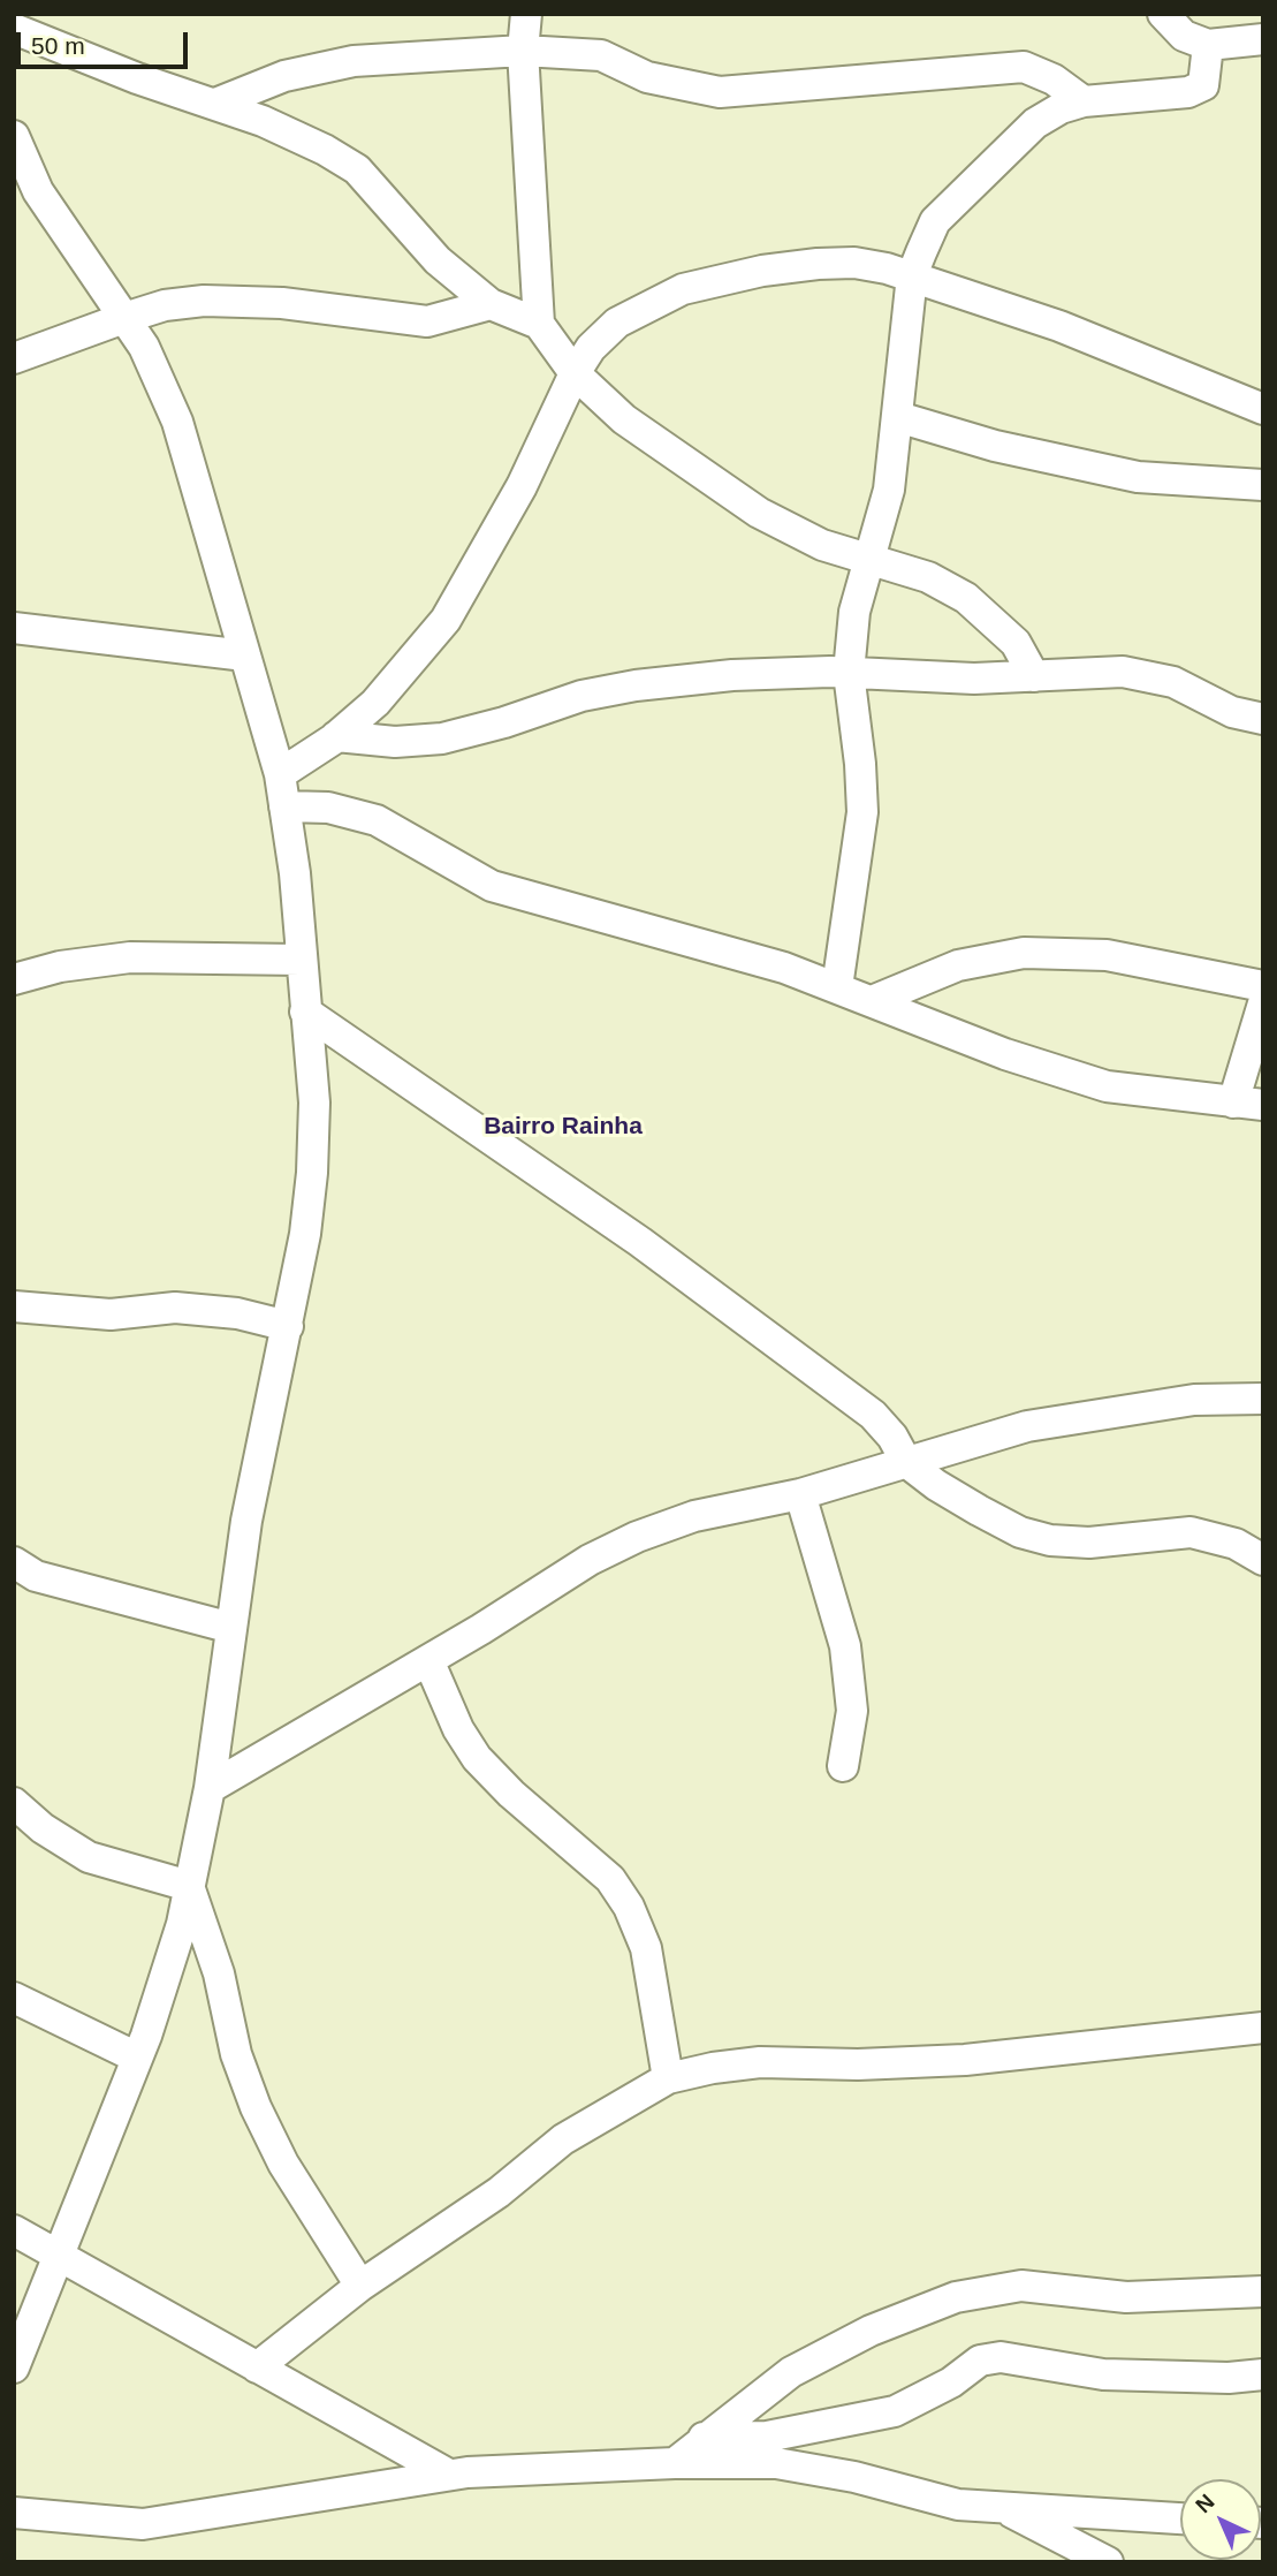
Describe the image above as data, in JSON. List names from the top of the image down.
{
  "districts": ["Bairro Rainha"],
  "scale_bar": "50 m",
  "north": "top left"
}
